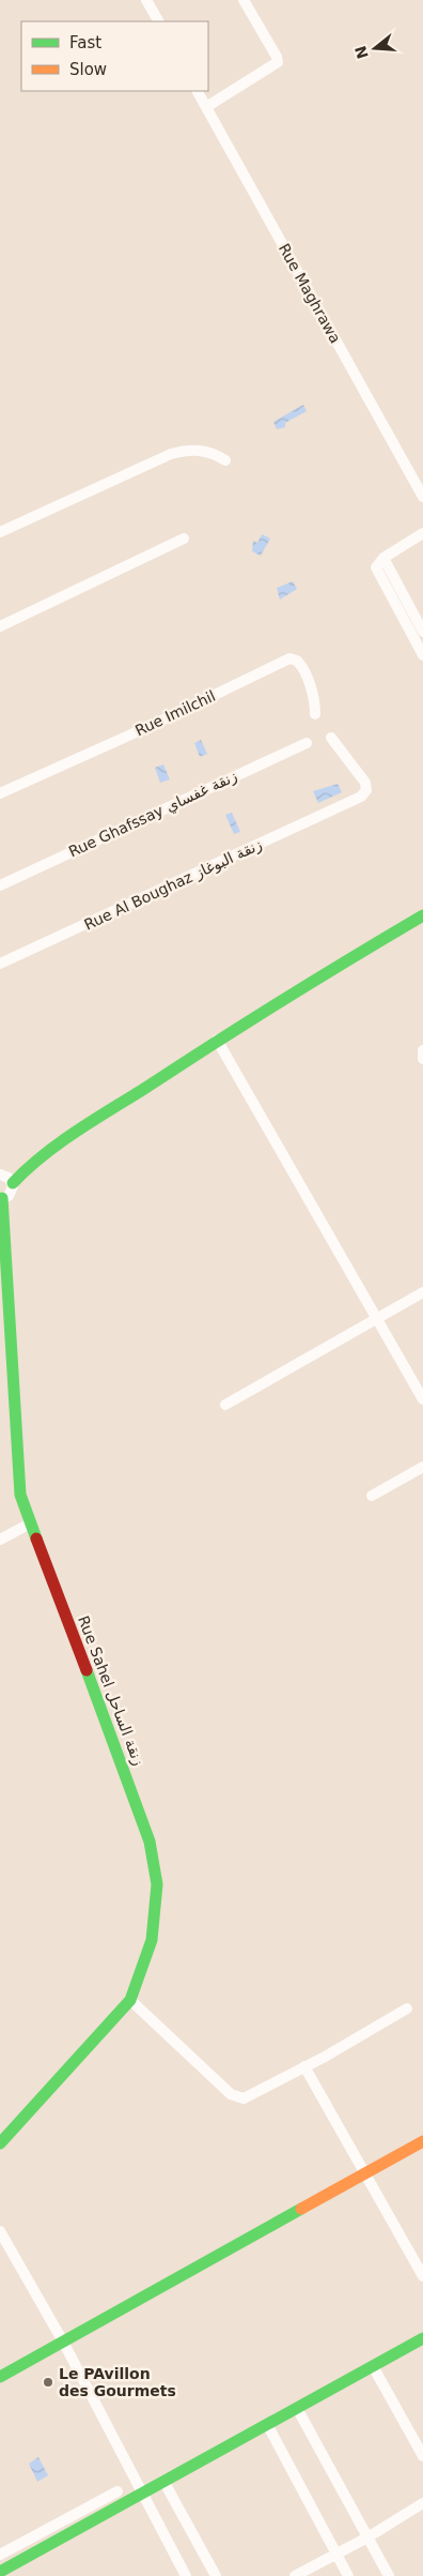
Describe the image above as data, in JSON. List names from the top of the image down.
{
  "streets": {
    "street": [
      "Rue Maghrawa",
      "Rue Imilchil",
      "Rue Ghafssay زنقة غفساي",
      "Rue Al Boughaz زنقة البوغاز",
      "Rue Sahel زنقة الساحل"
    ]
  },
  "places": ["Le PAvillon des Gourmets"],
  "legend": ["Fast", "Slow"],
  "north": "left"
}
